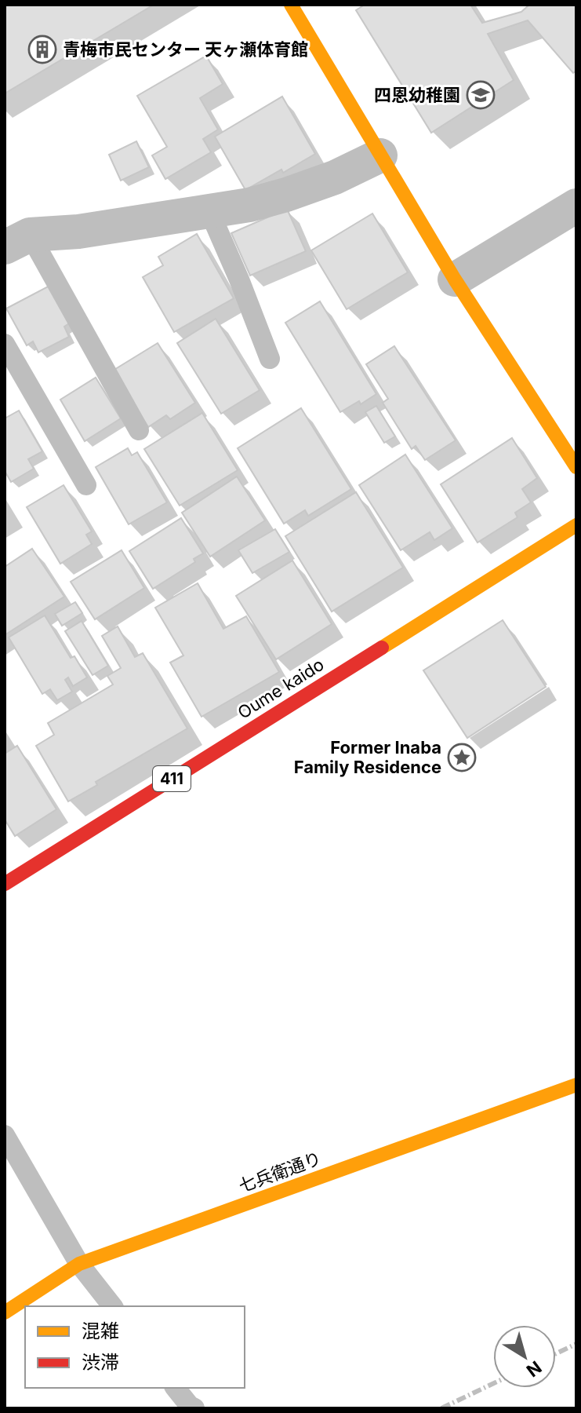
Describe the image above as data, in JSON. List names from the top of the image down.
{
  "streets": {
    "main road": ["Oume kaido", "411", "七兵衛通り"]
  },
  "places": {
    "building": ["青梅市民センター 天ヶ瀬体育館"],
    "school or university": ["四恩幼稚園"],
    "place": ["Former Inaba Family Residence"]
  },
  "legend": ["混雑", "渋滞"],
  "north": "bottom right"
}
